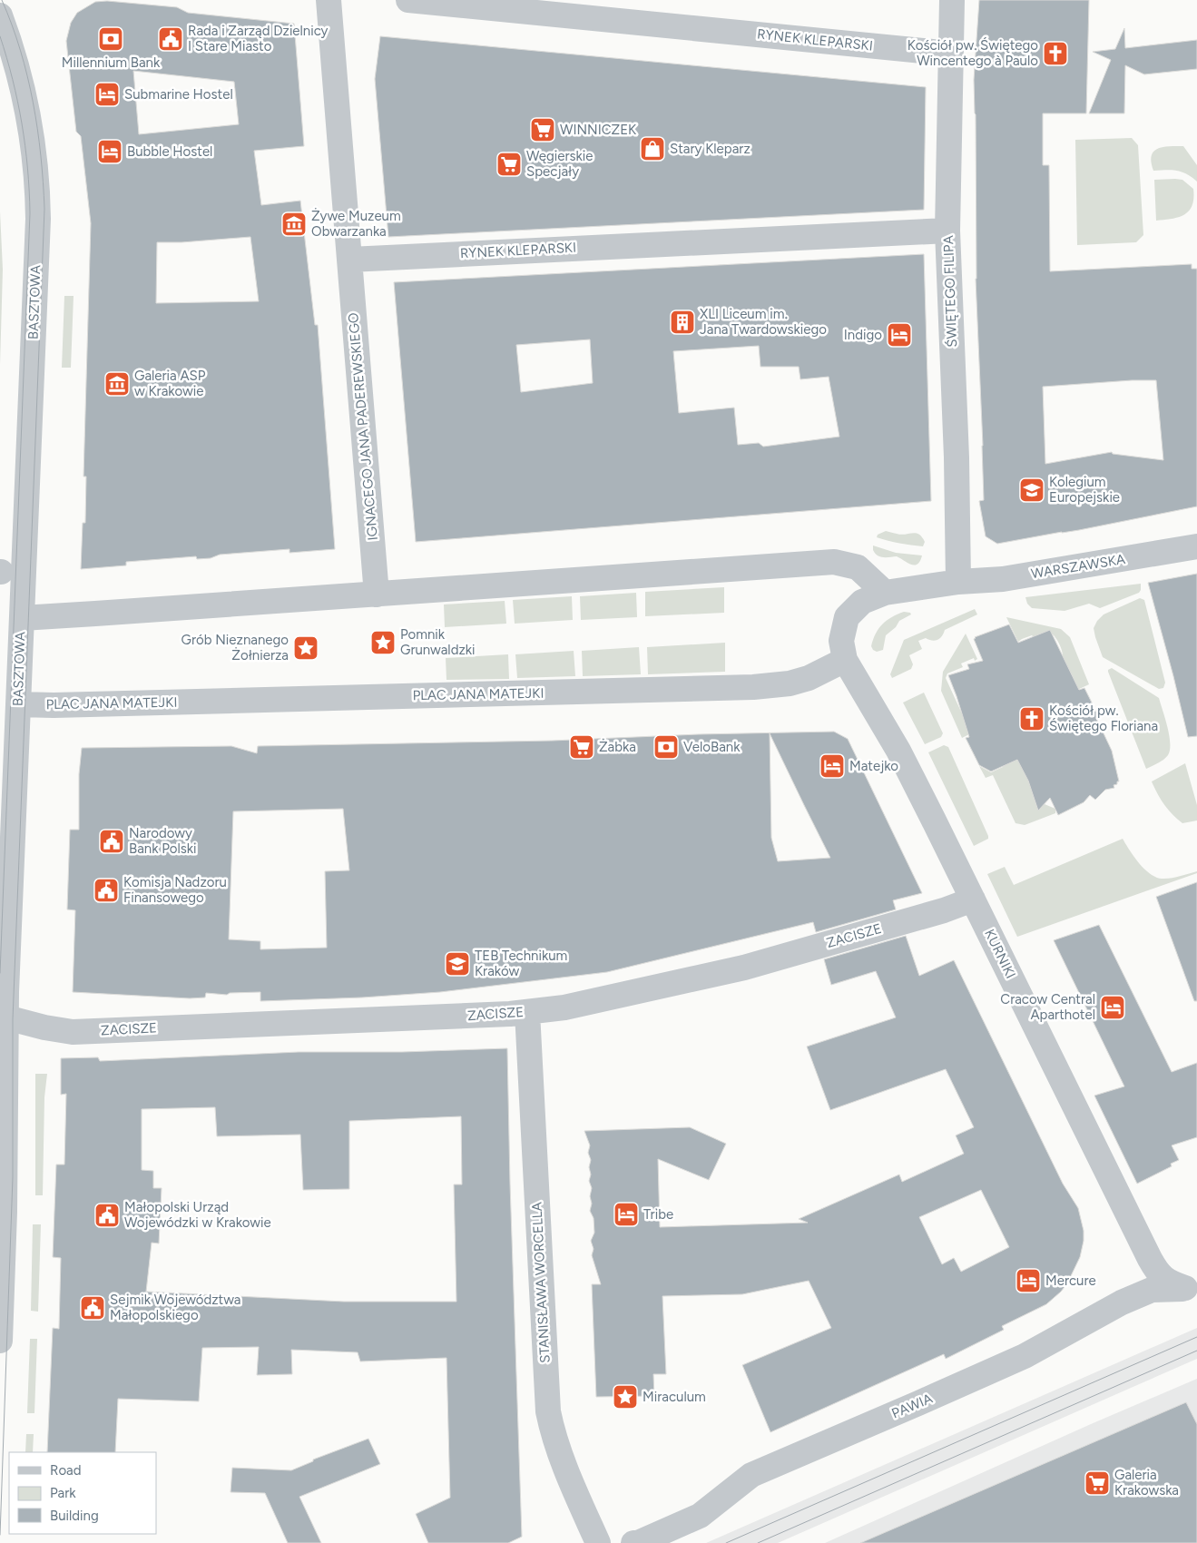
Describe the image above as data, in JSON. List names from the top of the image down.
{
  "streets": {
    "street": [
      "RYNEK KLEPARSKI",
      "ŚWIĘTEGO FILIPA",
      "BASZTOWA",
      "IGNACEGO JANA PADEREWSKIEGO",
      "WARSZAWSKA",
      "PLAC JANA MATEJKI",
      "ZACISZE",
      "KURNIKI",
      "STANISŁAWA WORCELLA",
      "PAWIA"
    ]
  },
  "crossings": [
    ["RYNEK KLEPARSKI", "ŚWIĘTEGO FILIPA"],
    ["RYNEK KLEPARSKI", "IGNACEGO JANA PADEREWSKIEGO"],
    ["ŚWIĘTEGO FILIPA", "WARSZAWSKA"],
    ["BASZTOWA", "PLAC JANA MATEJKI"],
    ["BASZTOWA", "ZACISZE"],
    ["PLAC JANA MATEJKI", "KURNIKI"],
    ["ZACISZE", "KURNIKI"],
    ["ZACISZE", "STANISŁAWA WORCELLA"],
    ["KURNIKI", "PAWIA"]
  ],
  "places": {
    "bank": ["Millennium Bank", "VeloBank"],
    "public building": [
      "Rada i Zarząd Dzielnicy I Stare Miasto",
      "Narodowy Bank Polski",
      "Komisja Nadzoru Finansowego",
      "Małopolski Urząd Wojewódzki w Krakowie",
      "Sejmik Województwa Małopolskiego"
    ],
    "church": ["Kościół pw. Świętego Wincentego à Paulo", "Kościół pw. Świętego Floriana"],
    "hotel": [
      "Submarine Hostel",
      "Bubble Hostel",
      "Indigo",
      "Matejko",
      "Cracow Central Aparthotel",
      "Tribe",
      "Mercure"
    ],
    "supermarket": [
      "WINNICZEK",
      "Węgierskie Specjały",
      "Żabka",
      "Galeria Krakowska"
    ],
    "shop": ["Stary Kleparz"],
    "museum": ["Żywe Muzeum Obwarzanka", "Galeria ASP w Krakowie"],
    "building": ["XLI Liceum im. Jana Twardowskiego"],
    "school or university": ["Kolegium Europejskie", "TEB Technikum Kraków"],
    "place": ["Pomnik Grunwaldzki", "Grób Nieznanego Żołnierza", "Miraculum"]
  },
  "legend": ["Road", "Park", "Building"]
}
